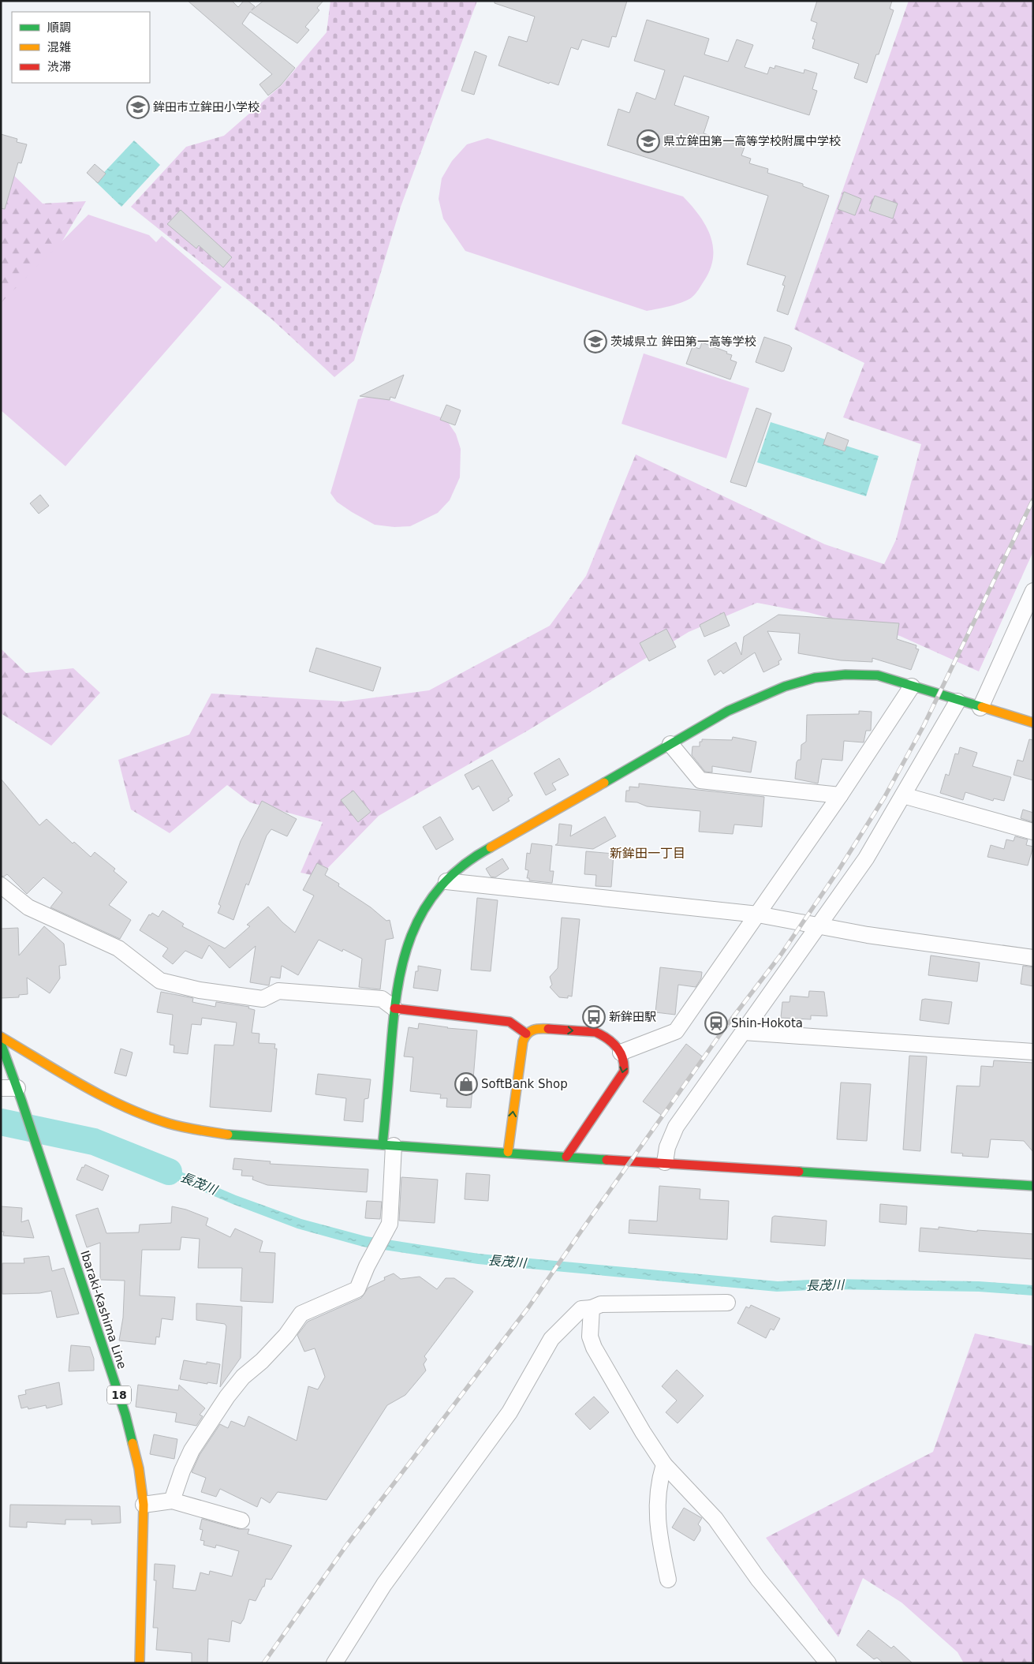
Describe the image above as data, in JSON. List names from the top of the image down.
{
  "streets": {
    "street": ["Ibaraki-Kashima Line", "18"]
  },
  "districts": ["新鉾田一丁目"],
  "water": ["長茂川"],
  "places": {
    "school or university": ["鉾田市立鉾田小学校", "県立鉾田第一高等学校附属中学校", "茨城県立 鉾田第一高等学校"],
    "bus stop": ["新鉾田駅"],
    "station": ["Shin-Hokota"],
    "shop": ["SoftBank Shop"]
  },
  "legend": ["順調", "混雑", "渋滞"]
}
